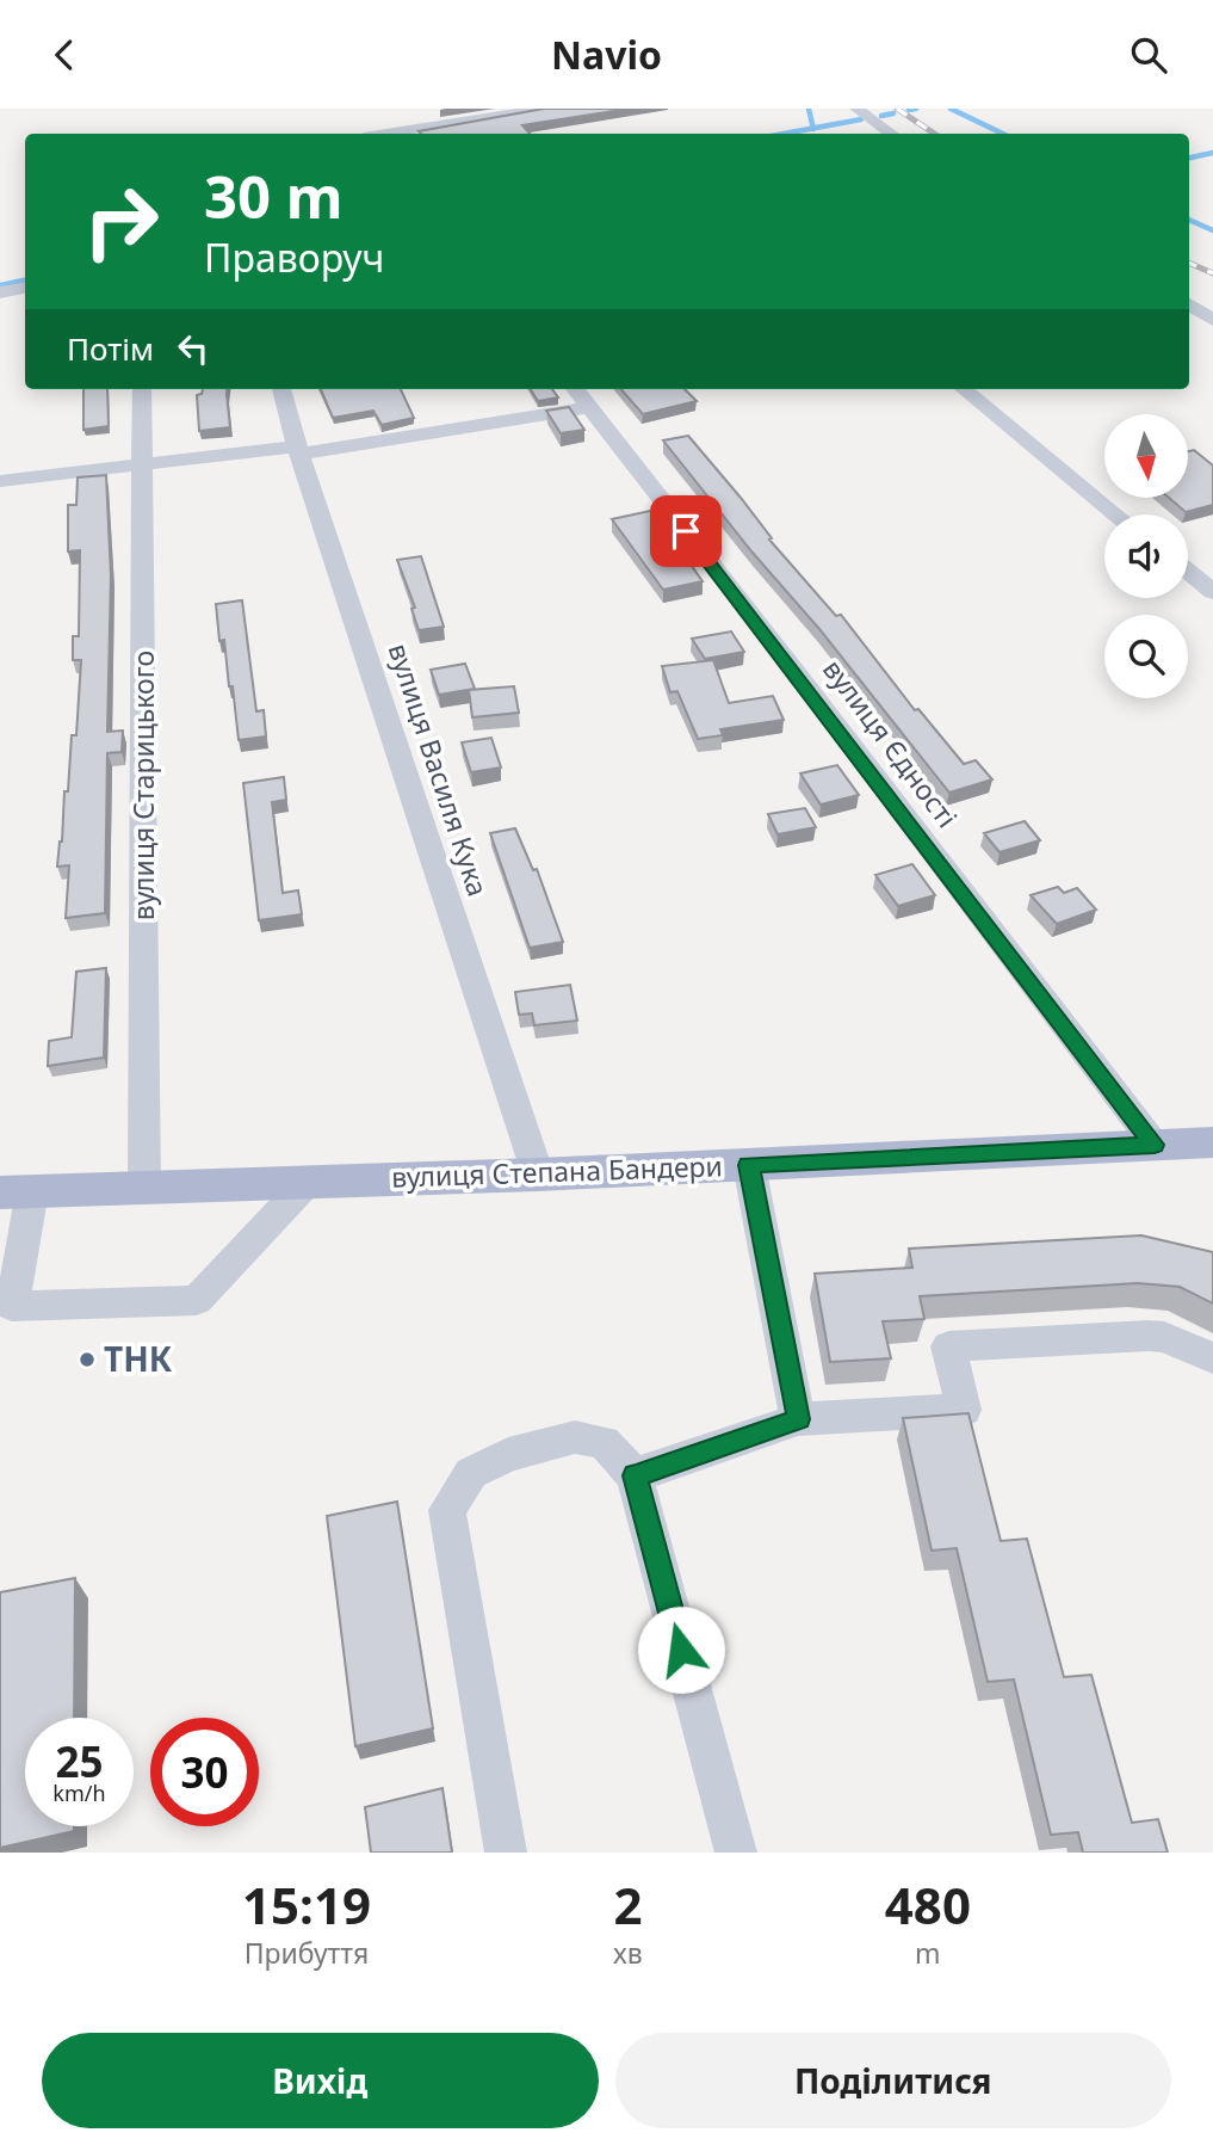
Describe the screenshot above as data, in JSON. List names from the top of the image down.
{
  "streets": {
    "main road": ["вулиця Степана Бандери"],
    "street": ["вулиця Єдності", "вулиця Василя Кука", "вулиця Старицького"]
  },
  "crossings": [
    ["вулиця Єдності", "вулиця Степана Бандери"],
    ["вулиця Василя Кука", "вулиця Степана Бандери"],
    ["вулиця Старицького", "вулиця Степана Бандери"]
  ],
  "places": ["ТНК"],
  "north": "bottom",
  "page": {
    "header": "Navio",
    "turn": ["30 m", "Праворуч"],
    "then": "Потім",
    "speed": "25 km/h",
    "limit": "30",
    "eta": [
      "15:19",
      "Прибуття",
      "2",
      "хв",
      "480",
      "m"
    ],
    "buttons": ["Вихід", "Поділитися"]
  }
}
